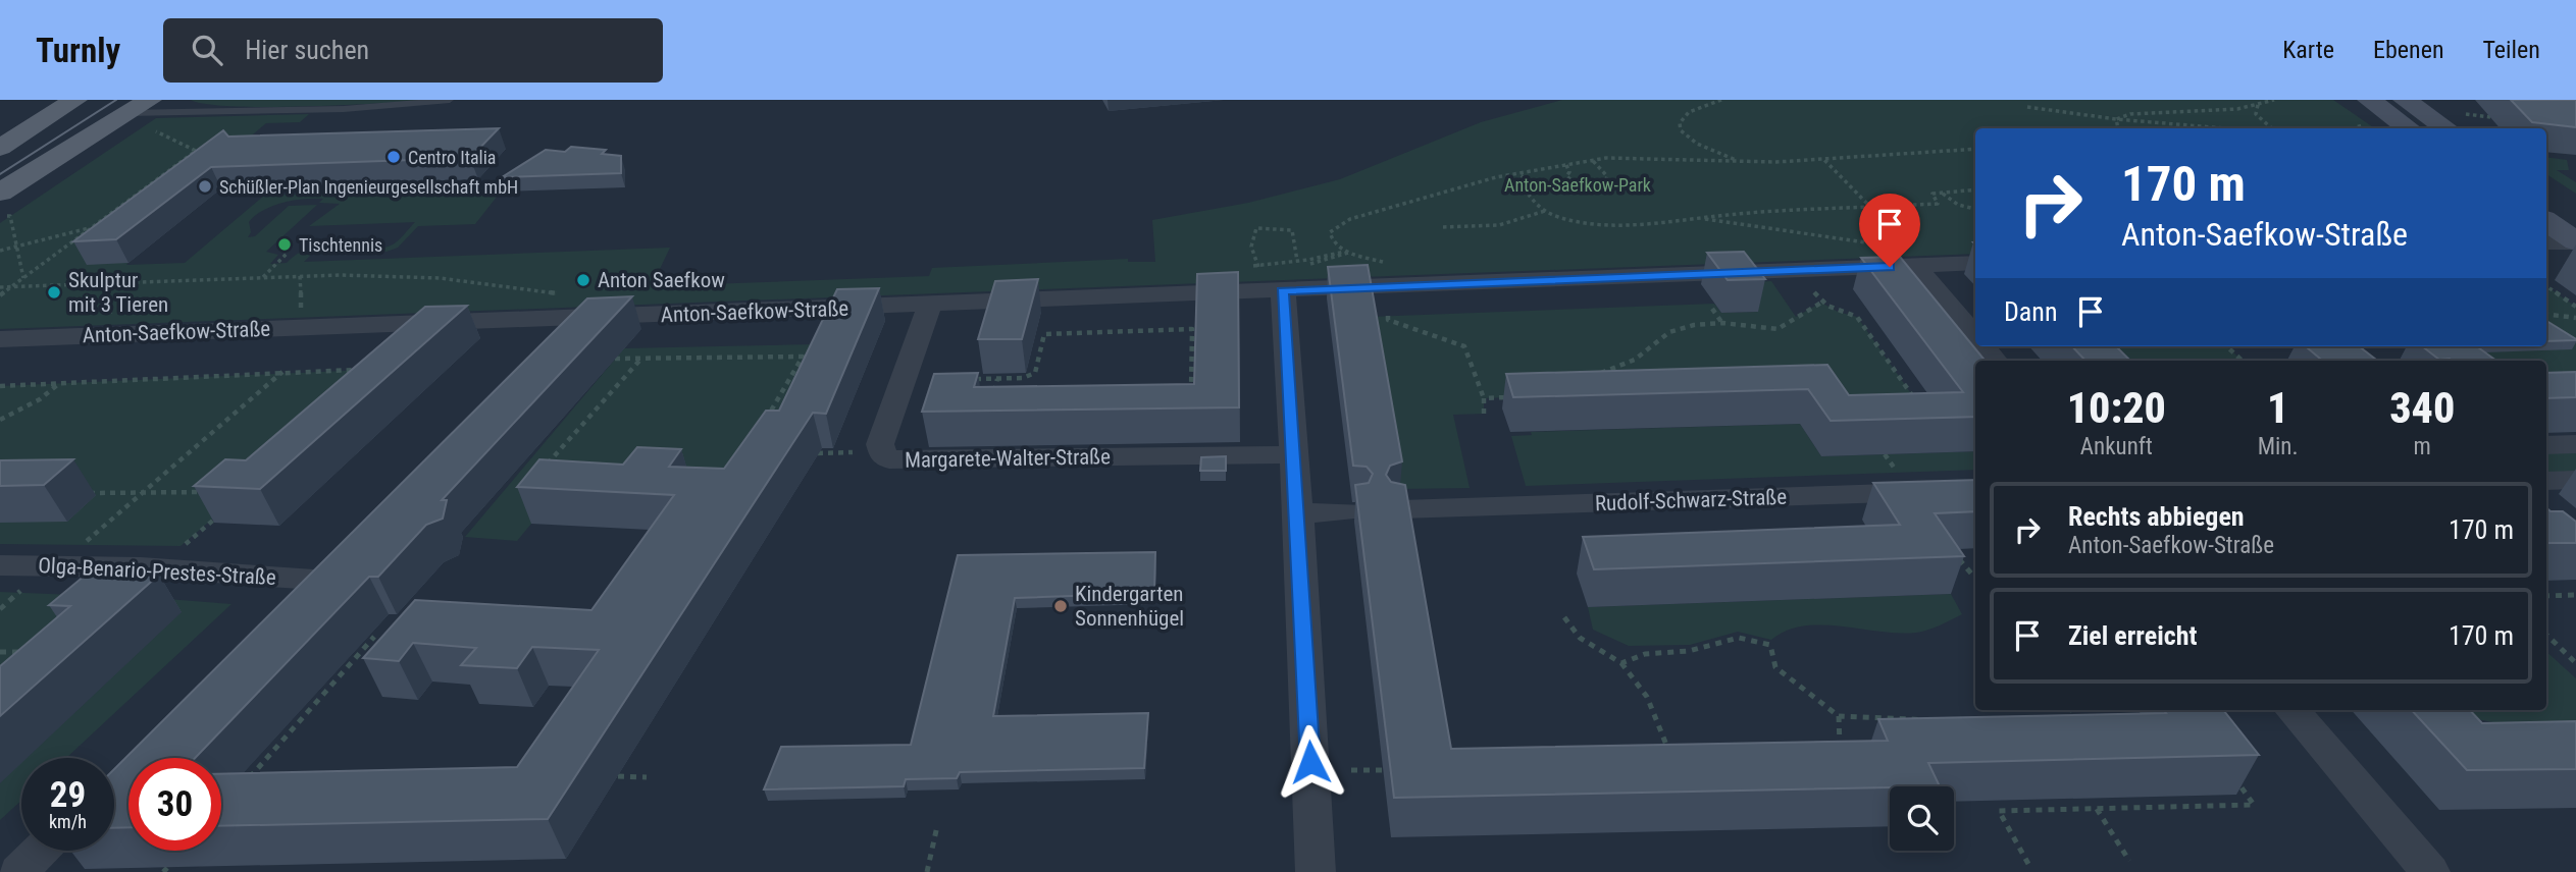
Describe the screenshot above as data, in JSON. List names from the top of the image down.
{
  "streets": {
    "street": [
      "Anton-Saefkow-Straße",
      "Margarete-Walter-Straße",
      "Rudolf-Schwarz-Straße",
      "Olga-Benario-Prestes-Straße"
    ]
  },
  "crossings": [
    ["Anton-Saefkow-Straße", "Margarete-Walter-Straße"]
  ],
  "parks": ["Anton-Saefkow-Park"],
  "places": [
    "Centro Italia",
    "Schüßler-Plan Ingenieurgesellschaft mbH",
    "Tischtennis",
    "Anton Saefkow",
    "Skulptur mit 3 Tieren",
    "Kindergarten Sonnenhügel"
  ],
  "page": {
    "header": "Turnly",
    "search": "Hier suchen",
    "nav": ["Karte", "Ebenen", "Teilen"],
    "turn": ["170 m", "Anton-Saefkow-Straße"],
    "then": "Dann",
    "eta": [
      "10:20",
      "Ankunft",
      "1",
      "Min.",
      "340",
      "m"
    ],
    "list": [
      {
        "name": "Rechts abbiegen",
        "note": "Anton-Saefkow-Straße",
        "value": "170 m"
      },
      {
        "name": "Ziel erreicht",
        "value": "170 m"
      }
    ],
    "speed": "29 km/h",
    "limit": "30"
  }
}
